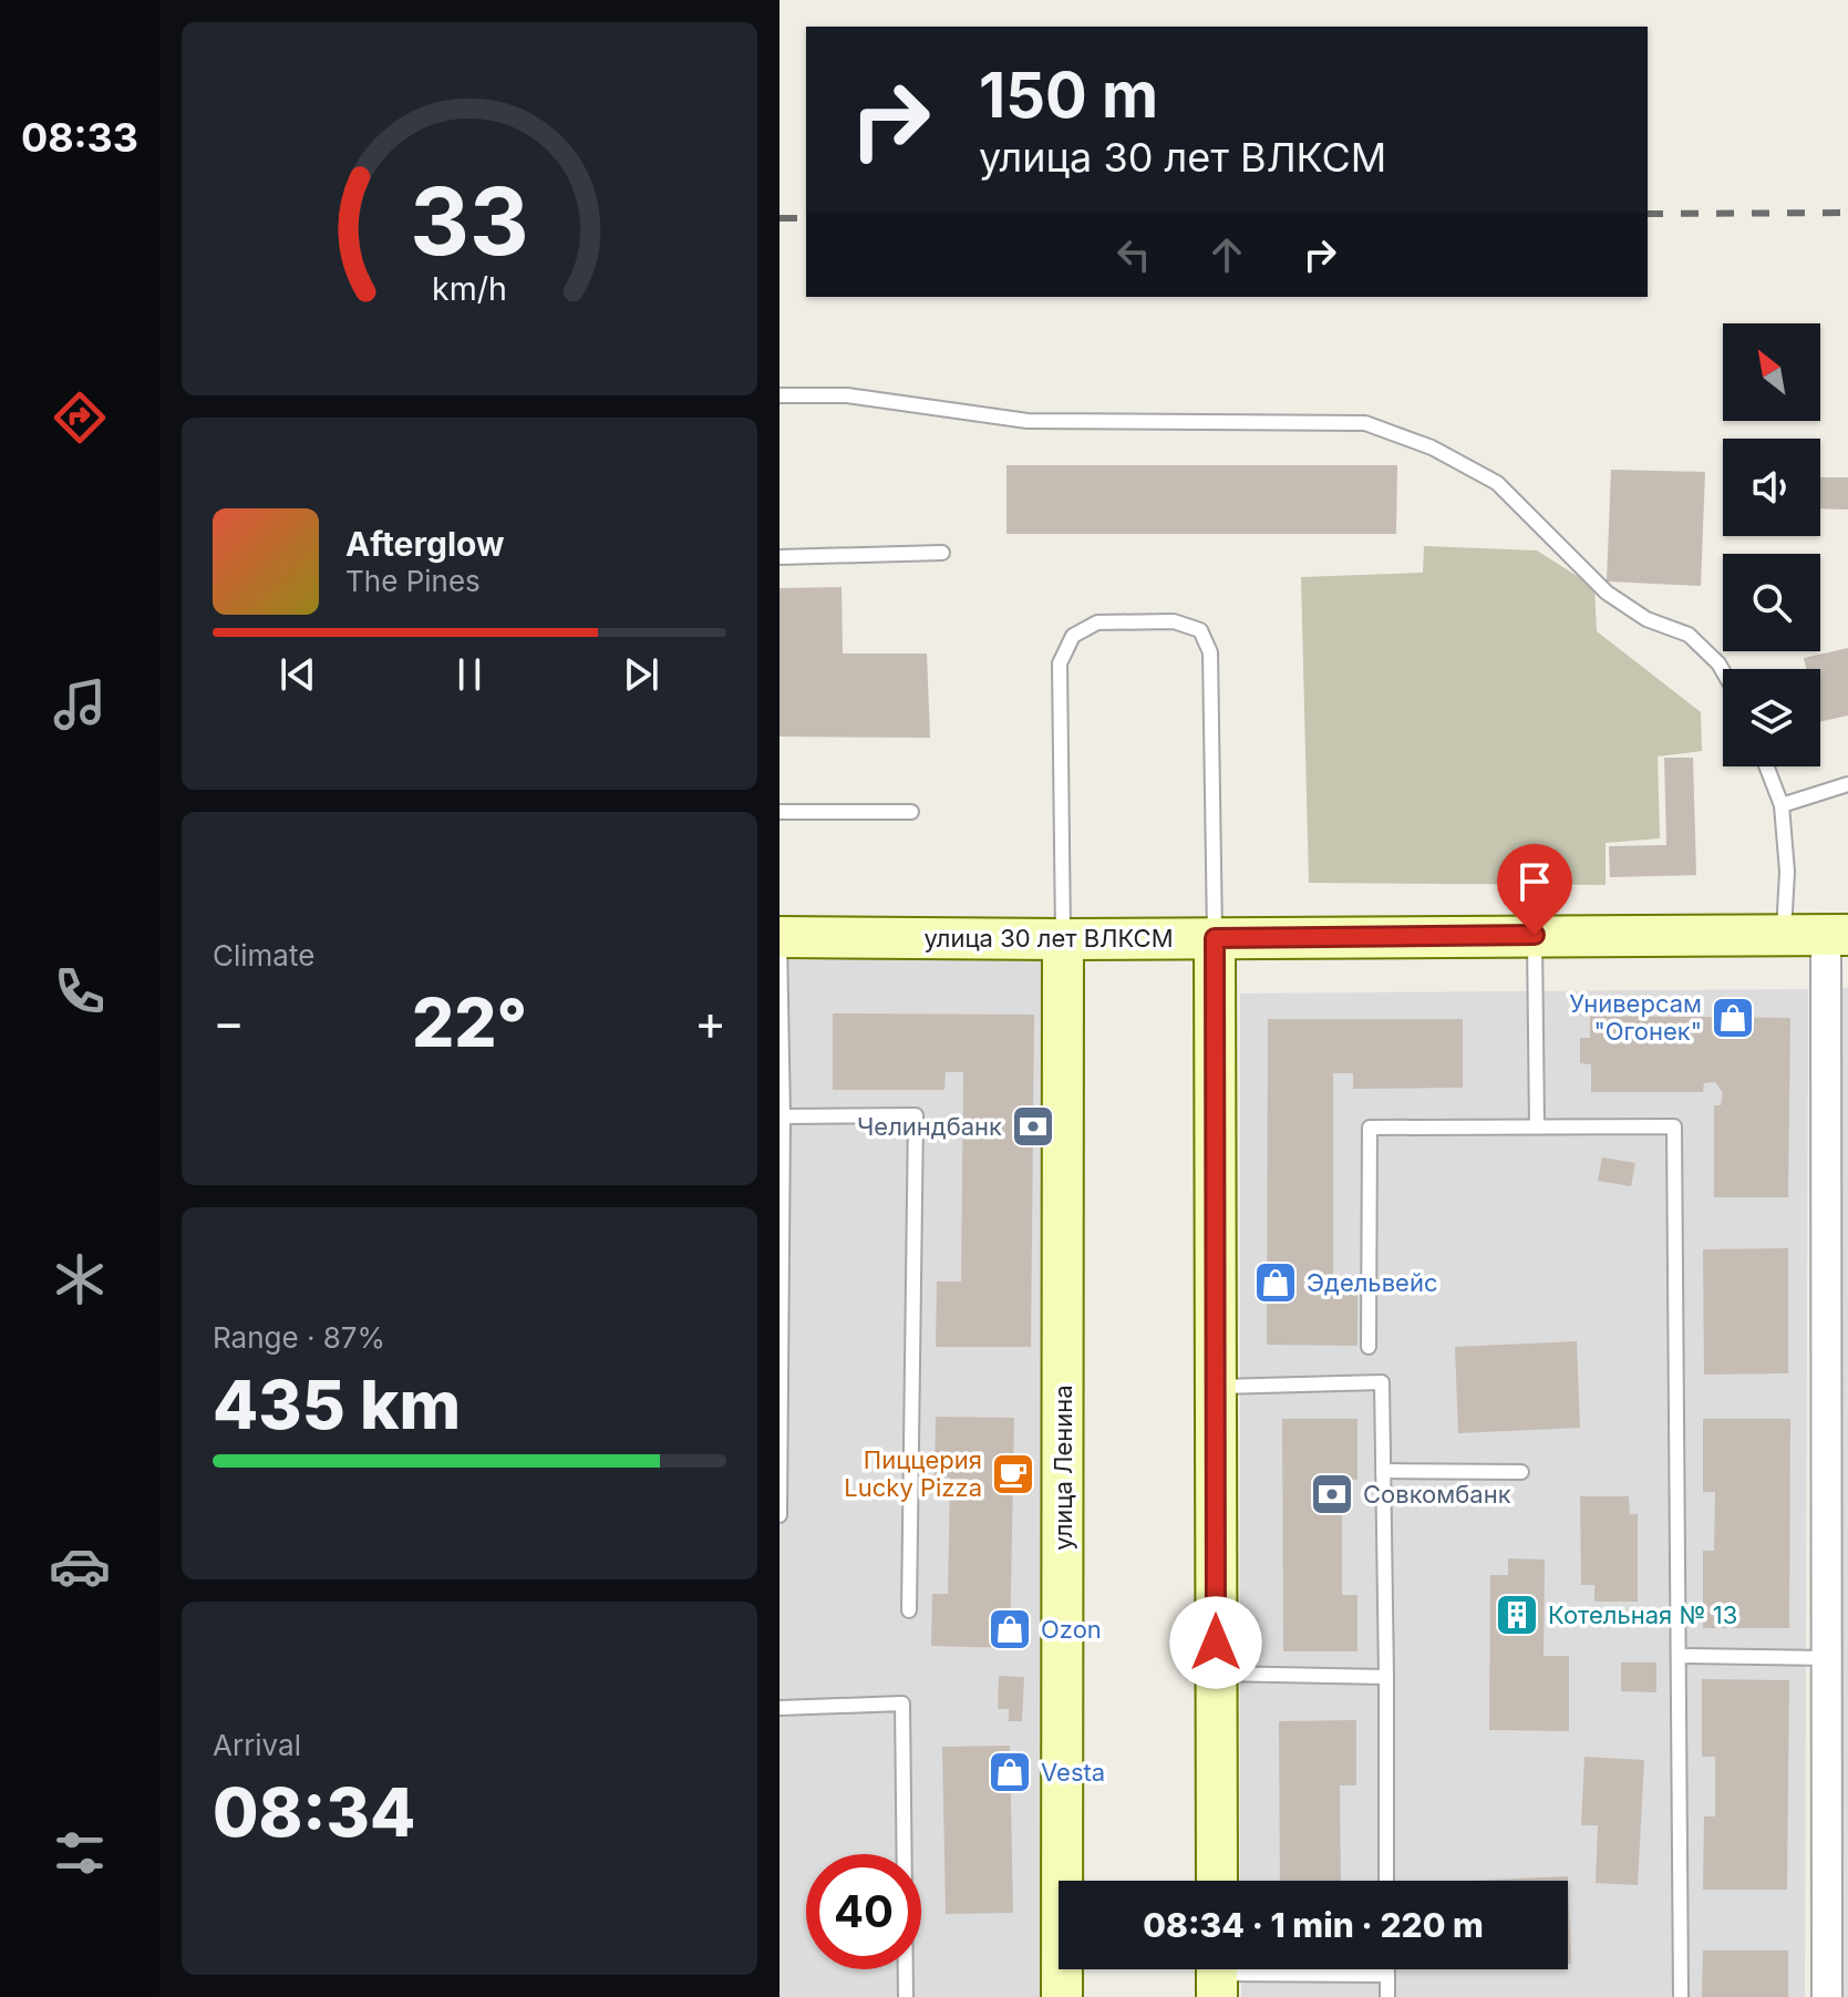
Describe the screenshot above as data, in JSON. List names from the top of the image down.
{
  "streets": {
    "street": ["улица 30 лет ВЛКСМ", "улица Ленина"]
  },
  "crossings": [
    ["улица 30 лет ВЛКСМ", "улица Ленина"]
  ],
  "places": {
    "shop": [
      "Универсам \"Огонек\"",
      "Эдельвейс",
      "Ozon",
      "Vesta"
    ],
    "bank": ["Челиндбанк", "Совкомбанк"],
    "cafe": ["Пиццерия Lucky Pizza"],
    "building": ["Котельная № 13"]
  },
  "north": "top left",
  "page": {
    "tabs": "08:33",
    "turn": ["150 m", "улица 30 лет ВЛКСМ"],
    "song": ["Afterglow", "The Pines"],
    "tile": [
      "Climate",
      ["Range · 87%", "435 km"],
      ["Arrival", "08:34"]
    ],
    "heat": ["−", "22°", "+"],
    "limit": "40",
    "trip": "08:34 · 1 min · 220 m",
    "gauge": ["33", "km/h"]
  }
}
